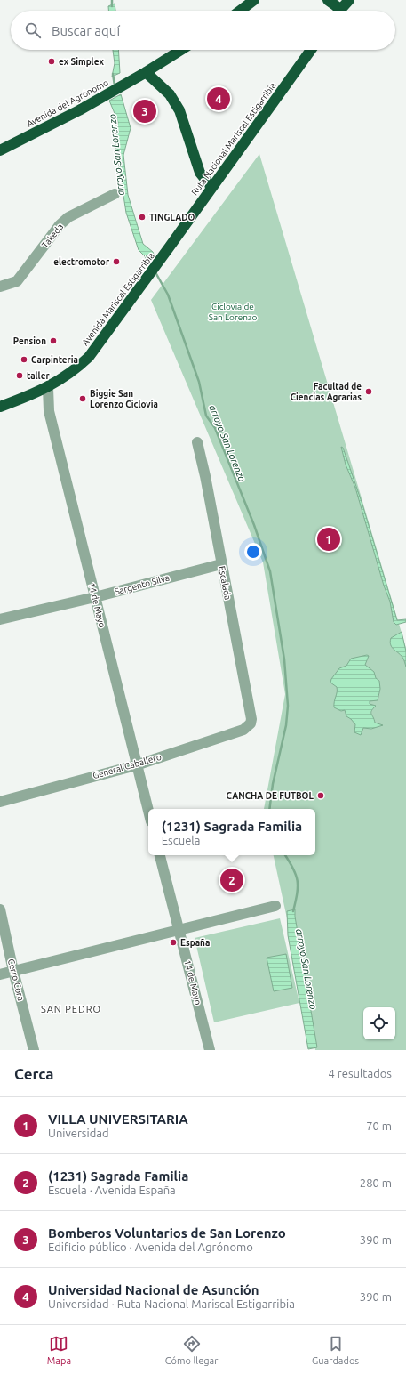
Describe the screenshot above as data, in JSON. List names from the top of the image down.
{
  "streets": {
    "highway": ["Avenida del Agrónomo", "Ruta Nacional Mariscal Estigarribia", "Avenida Mariscal Estigarribia"],
    "street": [
      "Takeda",
      "Escalada",
      "Sargento Silva",
      "14 de Mayo",
      "General Caballero",
      "Cerro Cora"
    ]
  },
  "crossings": [
    ["Ruta Nacional Mariscal Estigarribia", "Avenida Mariscal Estigarribia"],
    ["Avenida Mariscal Estigarribia", "14 de Mayo"],
    ["Escalada", "Sargento Silva"],
    ["Escalada", "General Caballero"],
    ["Sargento Silva", "14 de Mayo"],
    ["14 de Mayo", "General Caballero"]
  ],
  "districts": ["SAN PEDRO"],
  "water": ["arroyo San Lorenzo"],
  "parks": ["Ciclovia de San Lorenzo"],
  "places": [
    "ex Simplex",
    "TINGLADO",
    "electromotor",
    "Pension",
    "Carpinteria",
    "taller",
    "Facultad de Ciencias Agrarias",
    "Biggie San Lorenzo Ciclovía",
    "CANCHA DE FUTBOL",
    "España"
  ],
  "page": {
    "search": "Buscar aquí",
    "pins": [
      "4",
      "3",
      "1",
      "2"
    ],
    "popup": ["(1231) Sagrada Familia", "Escuela"],
    "heading": ["Cerca", "4 resultados"],
    "list": [
      {
        "mark": "1",
        "name": "VILLA UNIVERSITARIA",
        "note": "Universidad",
        "value": "70 m"
      },
      {
        "mark": "2",
        "name": "(1231) Sagrada Familia",
        "note": "Escuela · Avenida España",
        "value": "280 m"
      },
      {
        "mark": "3",
        "name": "Bomberos Voluntarios de San Lorenzo",
        "note": "Edificio público · Avenida del Agrónomo",
        "value": "390 m"
      },
      {
        "mark": "4",
        "name": "Universidad Nacional de Asunción",
        "note": "Universidad · Ruta Nacional Mariscal Estigarribia",
        "value": "390 m"
      }
    ],
    "nav": ["Mapa", "Cómo llegar", "Guardados"]
  }
}
